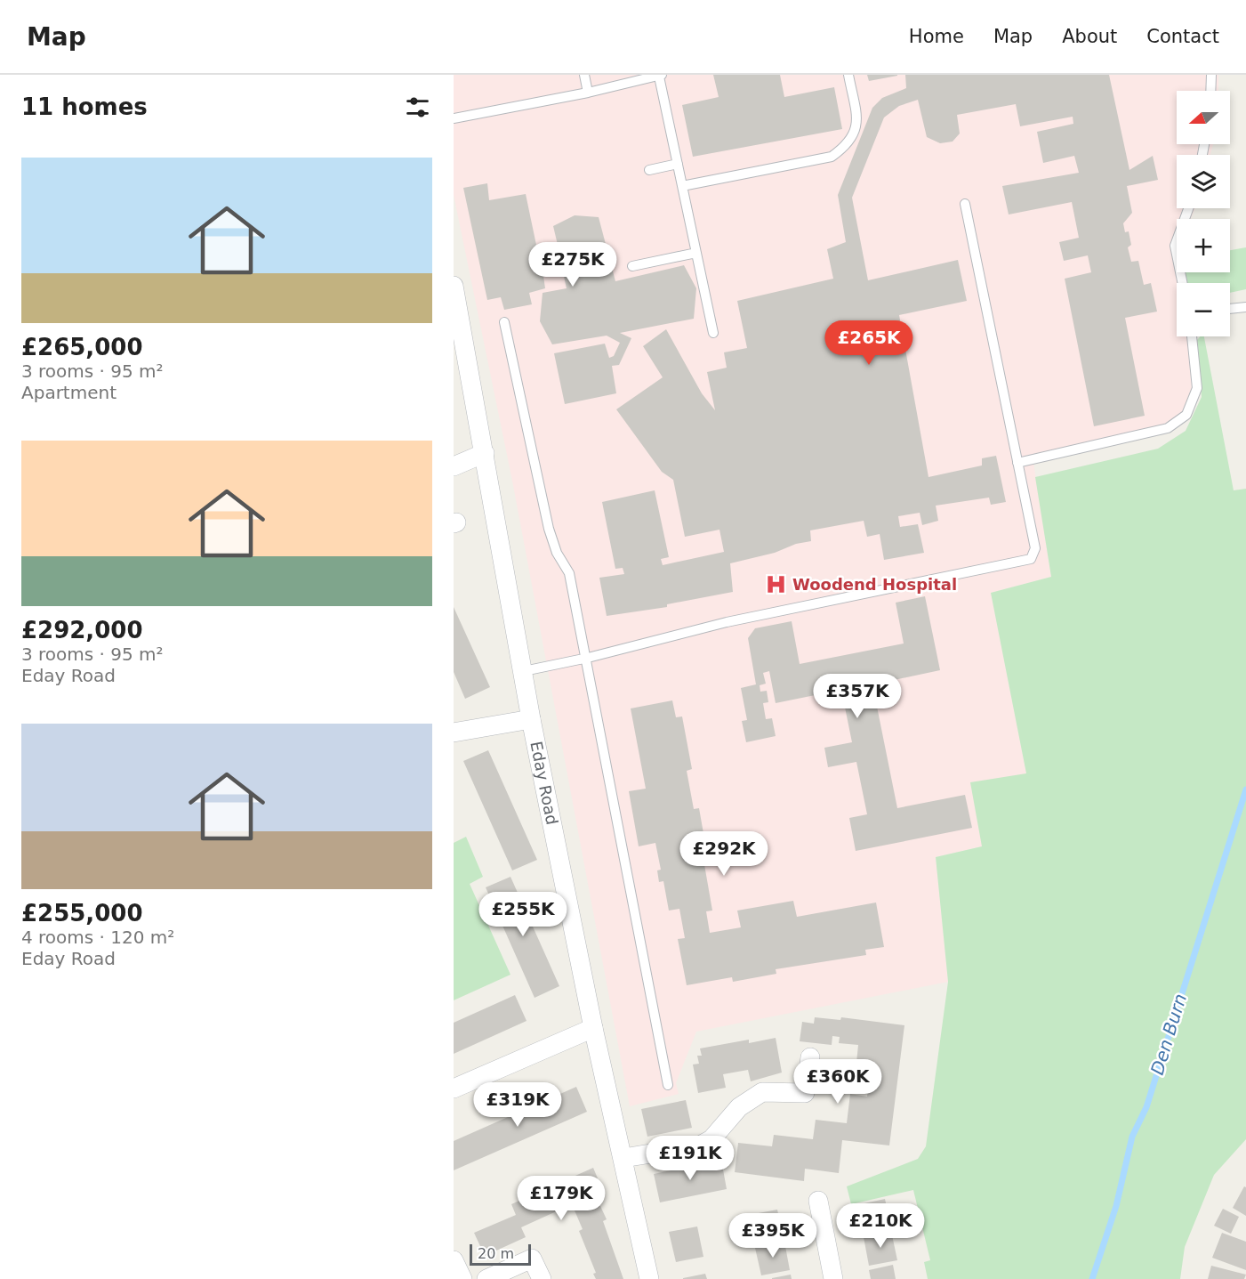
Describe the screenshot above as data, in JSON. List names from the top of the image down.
{
  "streets": {
    "street": ["Eday Road"]
  },
  "water": ["Den Burn"],
  "places": {
    "hospital": ["Woodend Hospital"]
  },
  "scale_bar": "20 m",
  "north": "left",
  "page": {
    "header": "Map",
    "nav": [
      "Home",
      "Map",
      "About",
      "Contact"
    ],
    "heading": "11 homes",
    "map_buttons": ["+", "−"],
    "list": [
      {
        "name": "£265,000",
        "note": "3 rooms · 95 m² · Apartment"
      },
      {
        "name": "£292,000",
        "note": "3 rooms · 95 m² · Eday Road"
      },
      {
        "name": "£255,000",
        "note": "4 rooms · 120 m² · Eday Road"
      }
    ],
    "price": [
      "£275K",
      "£265K",
      "£357K",
      "£292K",
      "£255K",
      "£360K",
      "£319K",
      "£191K",
      "£179K",
      "£210K",
      "£395K"
    ],
    "scale": "20 m"
  }
}
